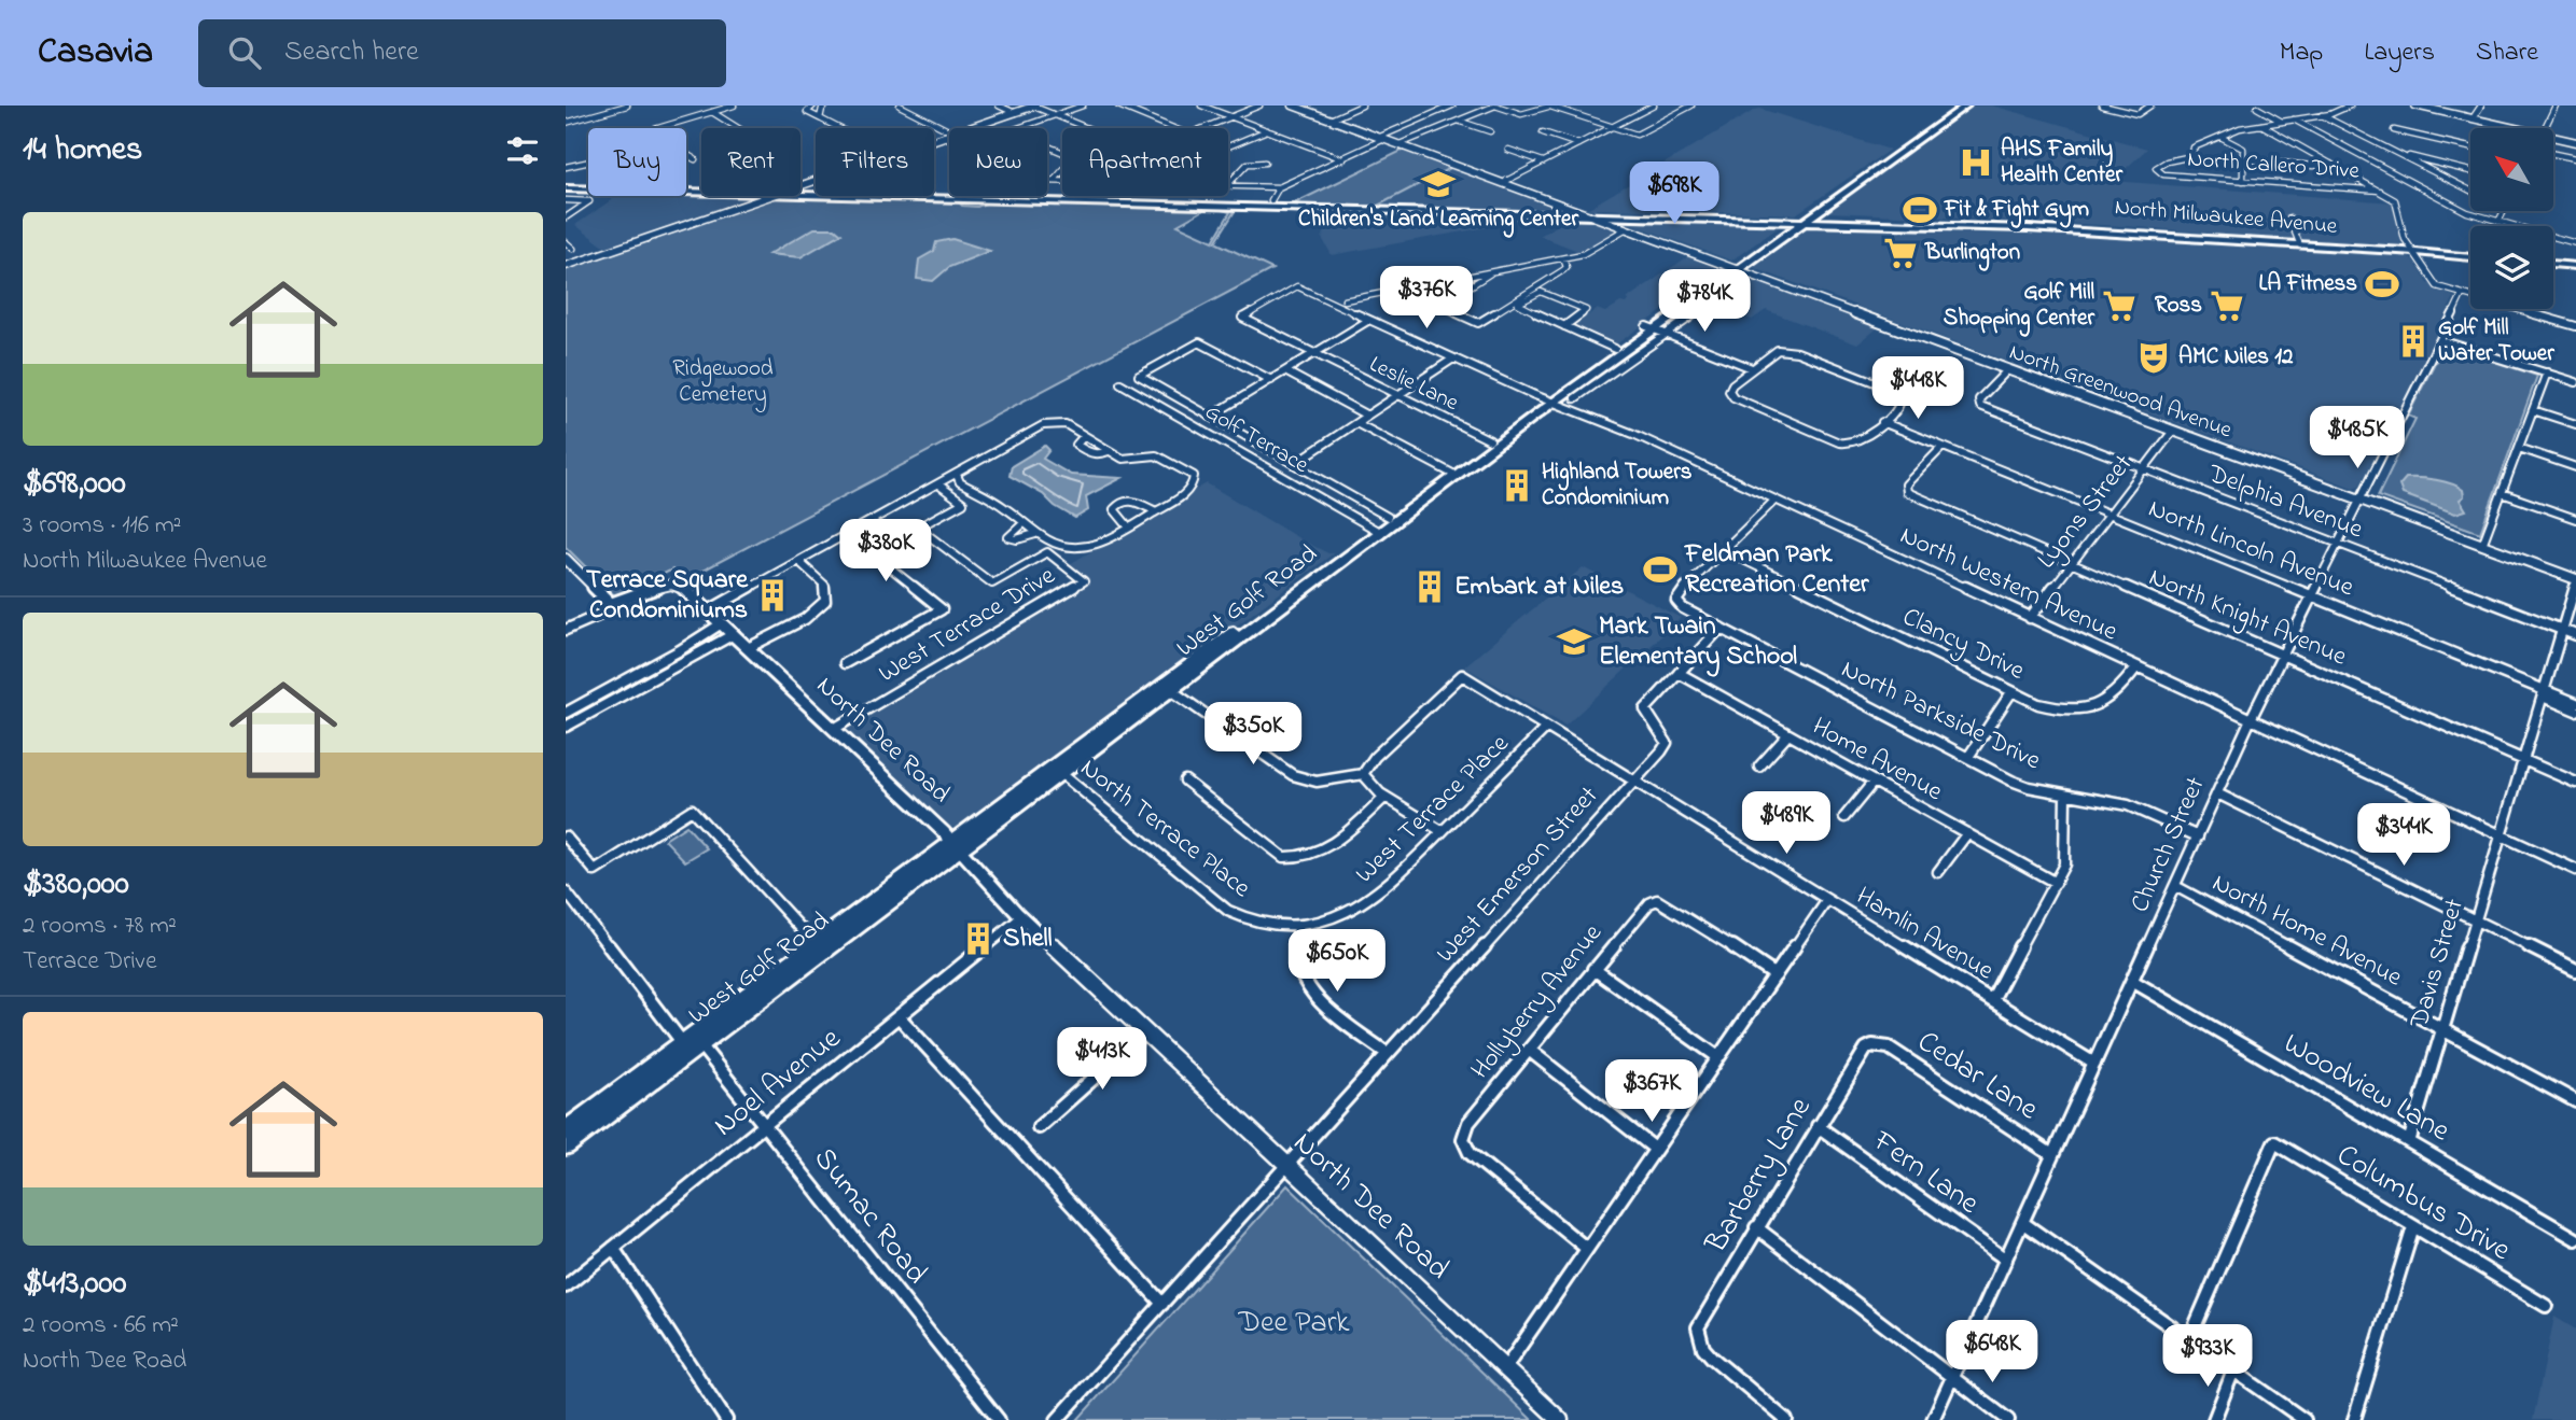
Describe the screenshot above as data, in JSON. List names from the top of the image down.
{
  "streets": {
    "main road": [
      "North Milwaukee Avenue",
      "North Greenwood Avenue",
      "West Golf Road",
      "North Dee Road"
    ],
    "street": [
      "North Callero Drive",
      "Leslie Lane",
      "Golf Terrace",
      "Delphia Avenue",
      "Lyons Street",
      "North Lincoln Avenue",
      "North Western Avenue",
      "North Knight Avenue",
      "West Terrace Drive",
      "Clancy Drive",
      "North Parkside Drive",
      "Home Avenue",
      "West Terrace Place",
      "North Terrace Place",
      "Church Street",
      "West Emerson Street",
      "North Home Avenue",
      "Hamlin Avenue",
      "Davis Street",
      "Hollyberry Avenue",
      "Cedar Lane",
      "Noel Avenue",
      "Woodview Lane",
      "Fern Lane",
      "Barberry Lane",
      "Columbus Drive",
      "Sumac Road"
    ]
  },
  "crossings": [
    ["North Milwaukee Avenue", "North Greenwood Avenue"],
    ["North Milwaukee Avenue", "West Golf Road"],
    ["Leslie Lane", "North Western Avenue"],
    ["Leslie Lane", "West Golf Road"],
    ["North Greenwood Avenue", "Delphia Avenue"],
    ["North Greenwood Avenue", "Lyons Street"],
    ["North Greenwood Avenue", "West Golf Road"],
    ["North Greenwood Avenue", "Church Street"],
    ["North Greenwood Avenue", "Davis Street"],
    ["Golf Terrace", "West Golf Road"],
    ["Delphia Avenue", "Lyons Street"],
    ["Delphia Avenue", "Church Street"],
    ["Delphia Avenue", "Davis Street"],
    ["Lyons Street", "North Lincoln Avenue"],
    ["Lyons Street", "North Western Avenue"],
    ["Lyons Street", "North Knight Avenue"],
    ["North Lincoln Avenue", "North Knight Avenue"],
    ["North Lincoln Avenue", "Church Street"],
    ["North Lincoln Avenue", "Davis Street"],
    ["North Western Avenue", "West Golf Road"],
    ["North Western Avenue", "Clancy Drive"],
    ["North Western Avenue", "Church Street"],
    ["North Western Avenue", "Davis Street"],
    ["West Golf Road", "North Dee Road"],
    ["West Golf Road", "North Terrace Place"],
    ["West Golf Road", "Sumac Road"],
    ["North Knight Avenue", "Church Street"],
    ["North Knight Avenue", "Davis Street"],
    ["West Terrace Drive", "North Dee Road"],
    ["Clancy Drive", "North Parkside Drive"],
    ["North Parkside Drive", "Church Street"],
    ["North Parkside Drive", "West Emerson Street"],
    ["North Dee Road", "West Emerson Street"],
    ["North Dee Road", "Noel Avenue"],
    ["Home Avenue", "West Emerson Street"],
    ["West Terrace Place", "North Terrace Place"],
    ["West Terrace Place", "Hamlin Avenue"],
    ["Church Street", "North Home Avenue"],
    ["Church Street", "Hamlin Avenue"],
    ["Church Street", "Cedar Lane"],
    ["Church Street", "Woodview Lane"],
    ["Church Street", "Fern Lane"],
    ["West Emerson Street", "Hamlin Avenue"],
    ["North Home Avenue", "Davis Street"],
    ["Davis Street", "Woodview Lane"],
    ["Cedar Lane", "Barberry Lane"],
    ["Noel Avenue", "Sumac Road"],
    ["Fern Lane", "Barberry Lane"]
  ],
  "parks": ["Ridgewood Cemetery", "Dee Park"],
  "places": {
    "hospital": ["AHS Family Health Center"],
    "school or university": ["Children's Land Learning Center", "Mark Twain Elementary School"],
    "sports": ["Fit & Fight Gym", "LA Fitness", "Feldman Park Recreation Center"],
    "supermarket": ["Burlington", "Golf Mill Shopping Center", "Ross"],
    "building": [
      "Golf Mill Water Tower",
      "Highland Towers Condominium",
      "Embark at Niles",
      "Terrace Square Condominiums",
      "Shell"
    ],
    "theatre": ["AMC Niles 12"]
  },
  "north": "top left",
  "page": {
    "header": "Casavia",
    "search": "Search here",
    "nav": ["Map", "Layers", "Share"],
    "heading": "14 homes",
    "chip": [
      "Buy",
      "Rent",
      "Filters",
      "New",
      "Apartment"
    ],
    "price": [
      "$698K",
      "$376K",
      "$784K",
      "$448K",
      "$485K",
      "$380K",
      "$350K",
      "$489K",
      "$344K",
      "$650K",
      "$413K",
      "$367K",
      "$648K",
      "$933K"
    ],
    "list": [
      {
        "name": "$698,000",
        "note": "3 rooms · 116 m² · North Milwaukee Avenue"
      },
      {
        "name": "$380,000",
        "note": "2 rooms · 78 m² · Terrace Drive"
      },
      {
        "name": "$413,000",
        "note": "2 rooms · 66 m² · North Dee Road"
      }
    ]
  }
}
